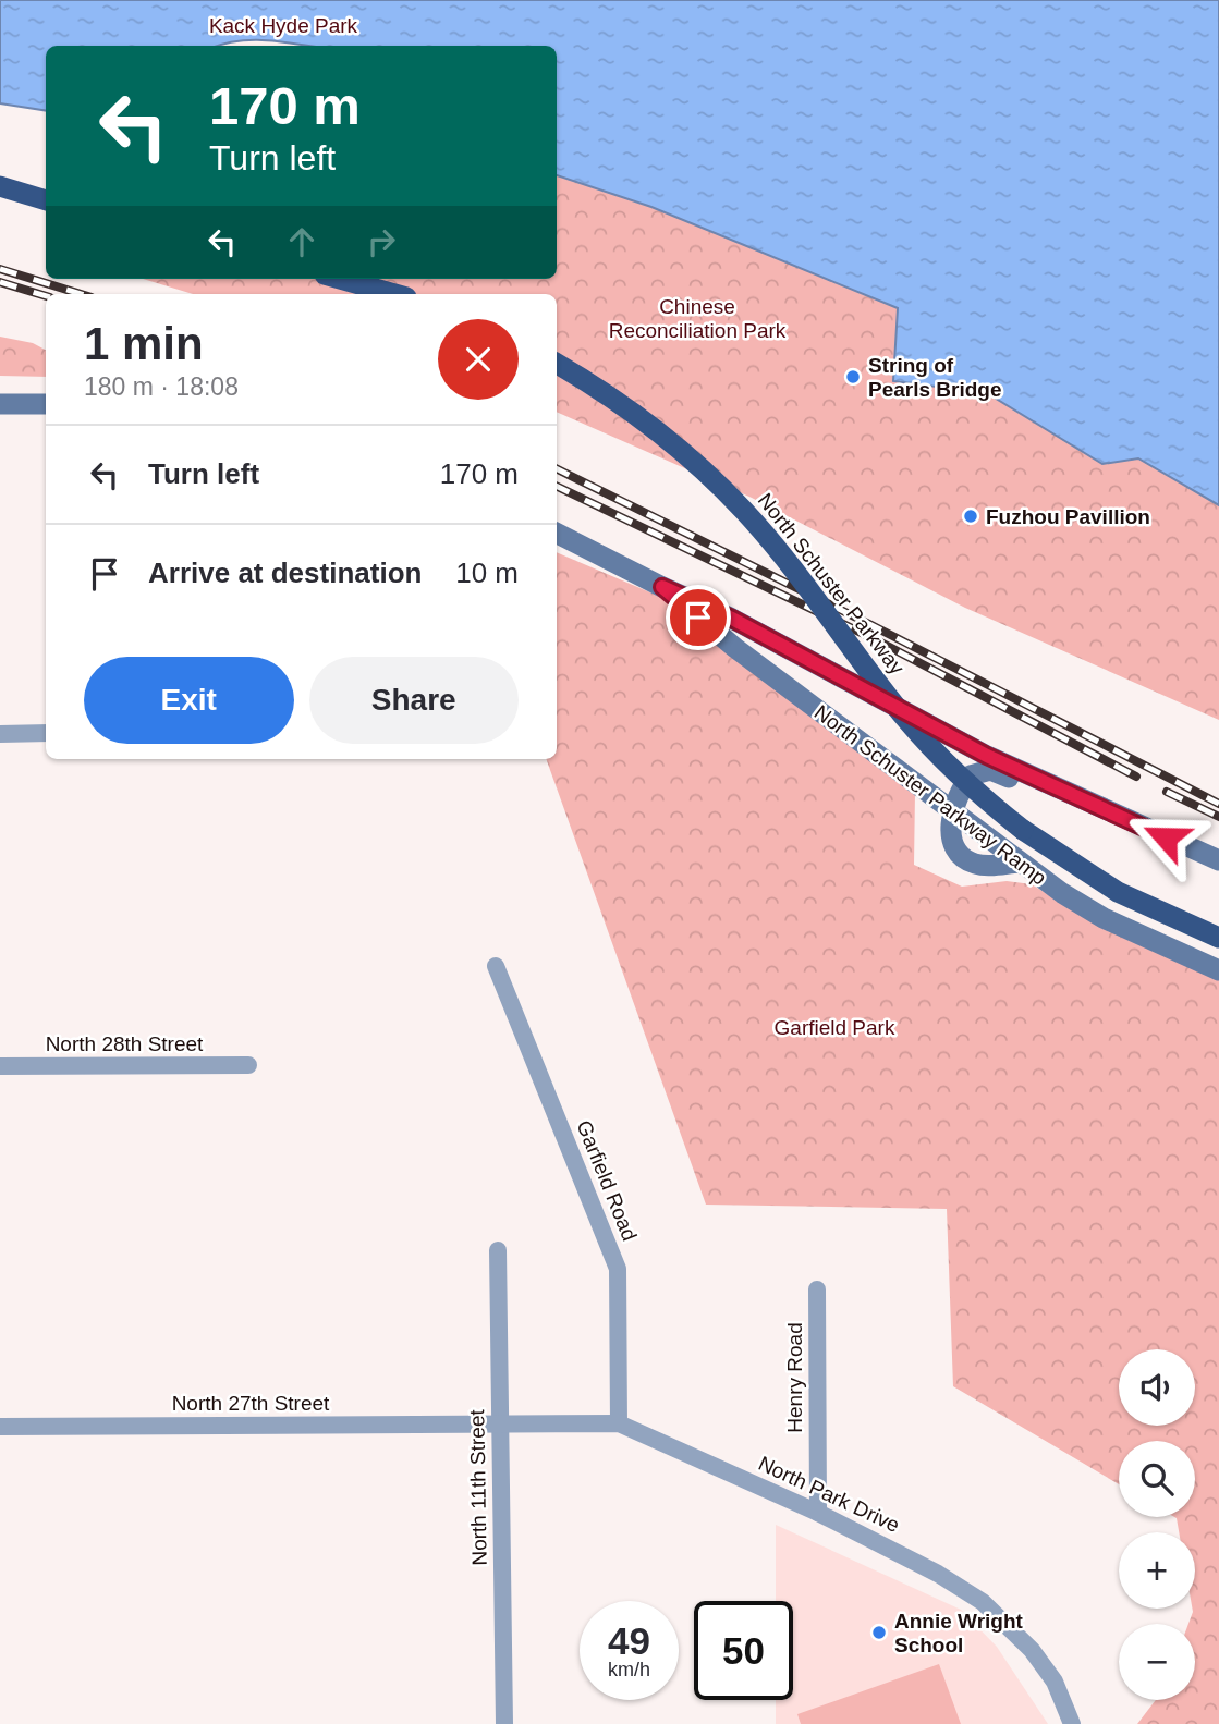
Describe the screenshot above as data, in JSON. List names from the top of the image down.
{
  "streets": {
    "highway": ["North Schuster Parkway"],
    "main road": ["North Schuster Parkway Ramp"],
    "street": [
      "North 28th Street",
      "Garfield Road",
      "Henry Road",
      "North 27th Street",
      "North 11th Street",
      "North Park Drive"
    ]
  },
  "crossings": [
    ["Garfield Road", "North Park Drive"],
    ["Henry Road", "North Park Drive"],
    ["North 27th Street", "North 11th Street"],
    ["North 27th Street", "North Park Drive"],
    ["North 11th Street", "North Park Drive"]
  ],
  "parks": ["Kack Hyde Park", "Chinese Reconciliation Park", "Garfield Park"],
  "places": ["String of Pearls Bridge", "Fuzhou Pavillion", "Annie Wright School"],
  "page": {
    "turn": ["170 m", "Turn left"],
    "heading": ["1 min", "180 m · 18:08"],
    "list": [
      {
        "name": "Turn left",
        "value": "170 m"
      },
      {
        "name": "Arrive at destination",
        "value": "10 m"
      }
    ],
    "buttons": ["Exit", "Share"],
    "map_buttons": ["+", "−"],
    "speed": "49 km/h",
    "limit": "50"
  }
}
